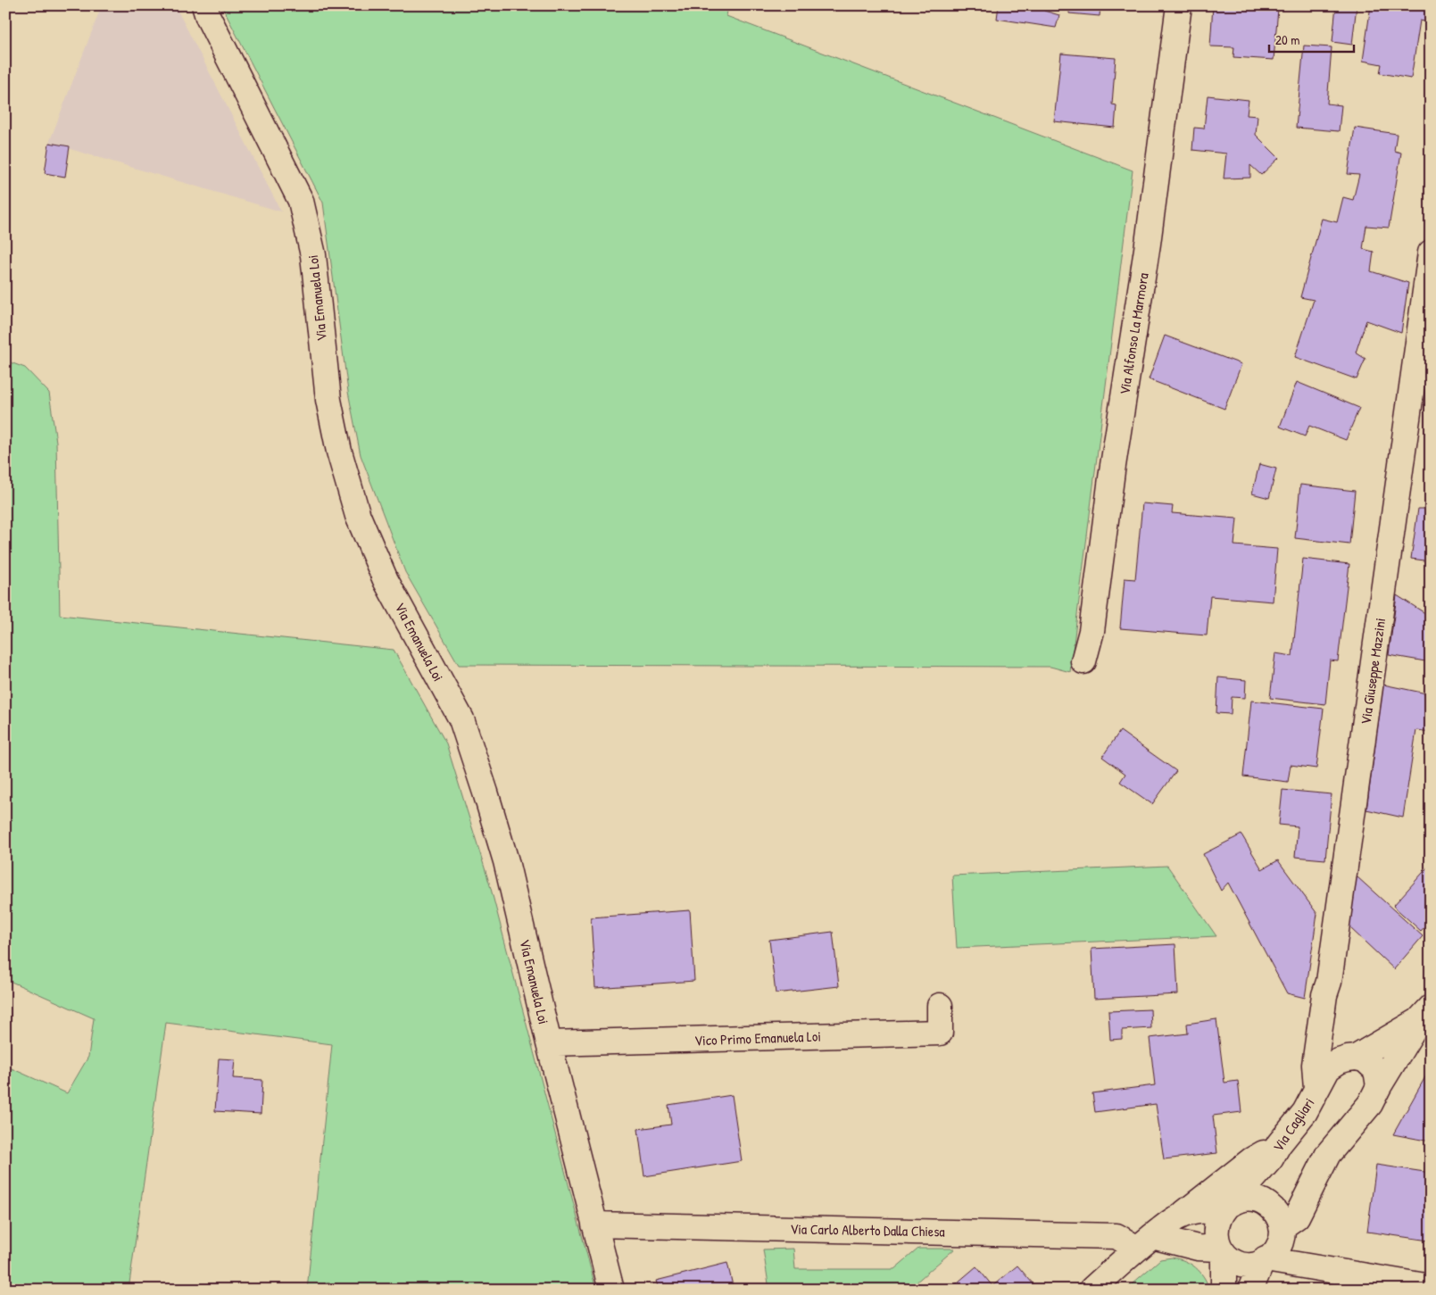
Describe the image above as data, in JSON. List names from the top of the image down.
{
  "streets": {
    "street": [
      "Via Emanuela Loi",
      "Via Alfonso La Marmora",
      "Via Giuseppe Mazzini",
      "Vico Primo Emanuela Loi",
      "Via Cagliari",
      "Via Carlo Alberto Dalla Chiesa"
    ]
  },
  "crossings": [
    ["Via Emanuela Loi", "Vico Primo Emanuela Loi"],
    ["Via Emanuela Loi", "Via Carlo Alberto Dalla Chiesa"],
    ["Via Giuseppe Mazzini", "Via Cagliari"],
    ["Via Cagliari", "Via Carlo Alberto Dalla Chiesa"]
  ],
  "scale_bar": "20 m"
}
